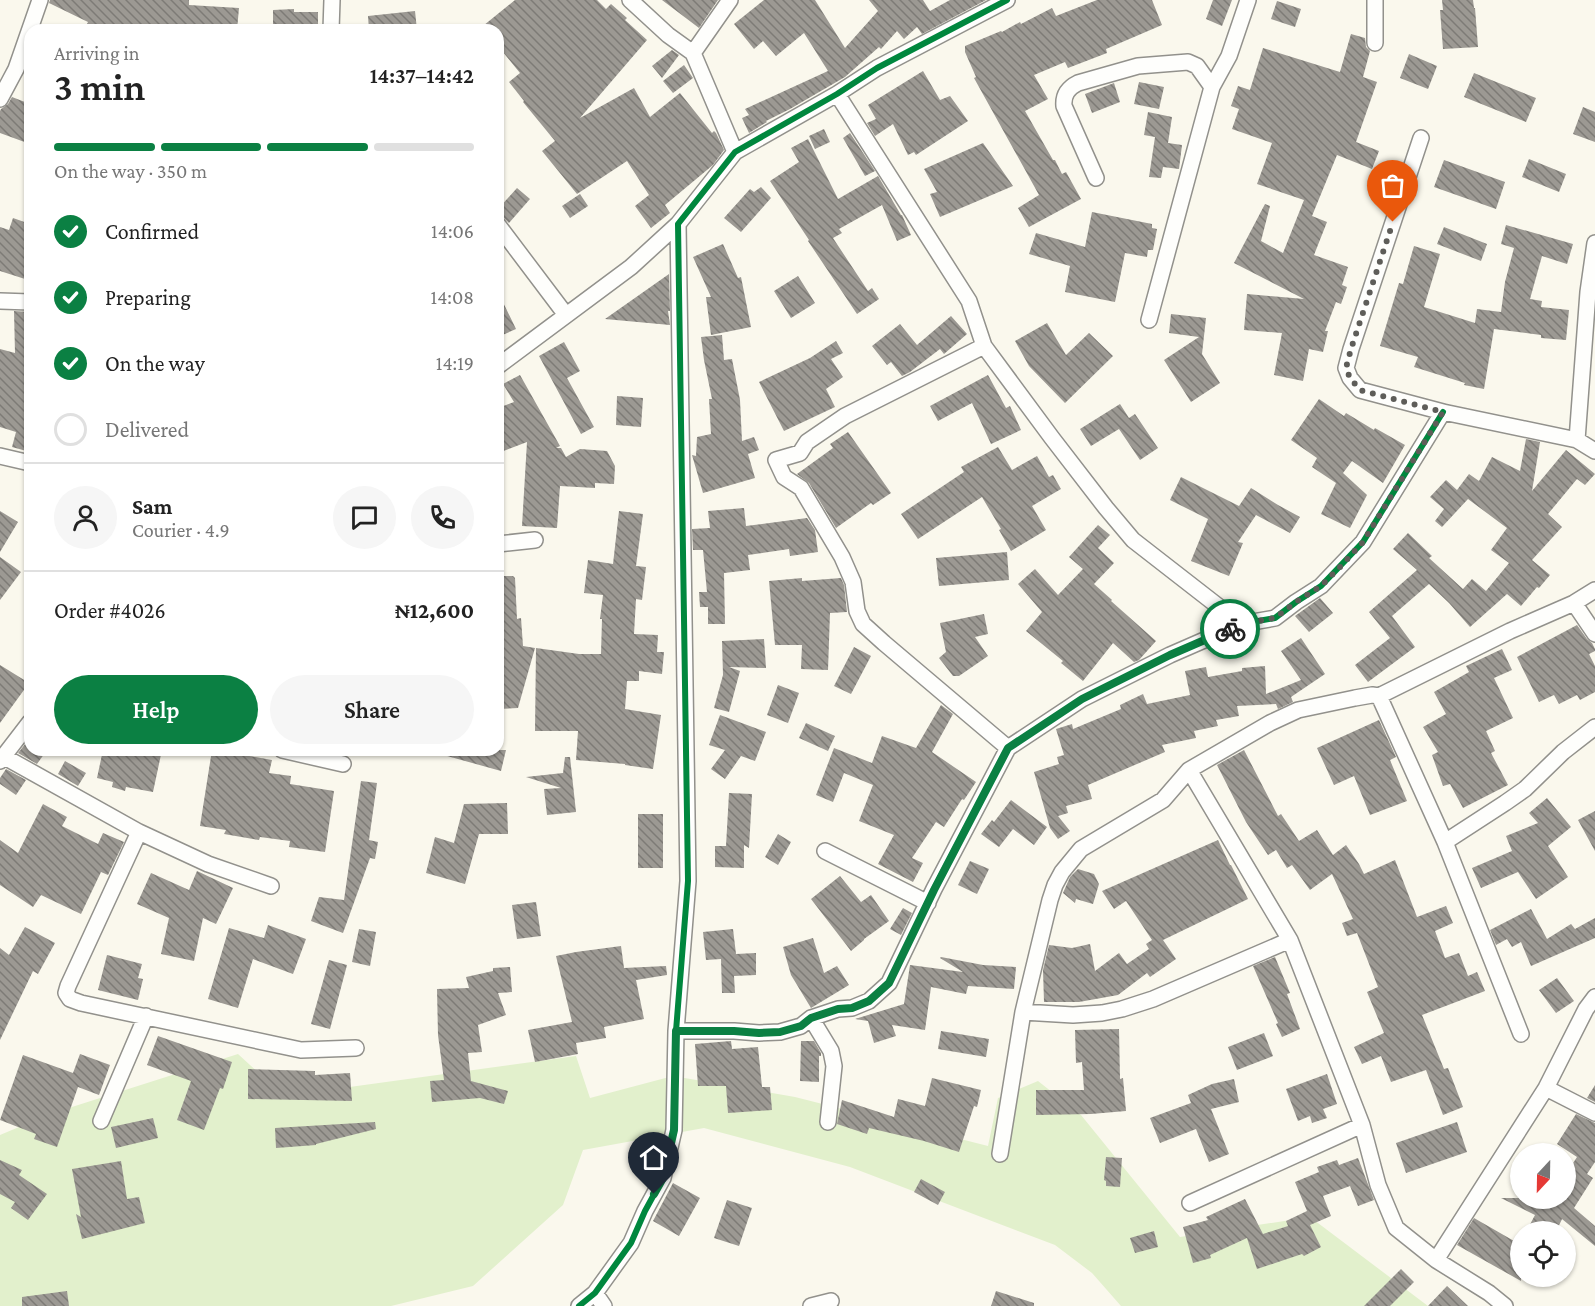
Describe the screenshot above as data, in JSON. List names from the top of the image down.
{
  "north": "bottom",
  "page": {
    "heading": ["3 min", "Arriving in", "14:37–14:42"],
    "panel": [
      "Sam",
      "Courier · 4.9",
      "Order #4026",
      "₦12,600"
    ],
    "bar": "On the way · 350 m",
    "list": [
      ["Confirmed", "14:06"],
      ["Preparing", "14:08"],
      ["On the way", "14:19"],
      "Delivered"
    ],
    "buttons": ["Help", "Share"]
  }
}
